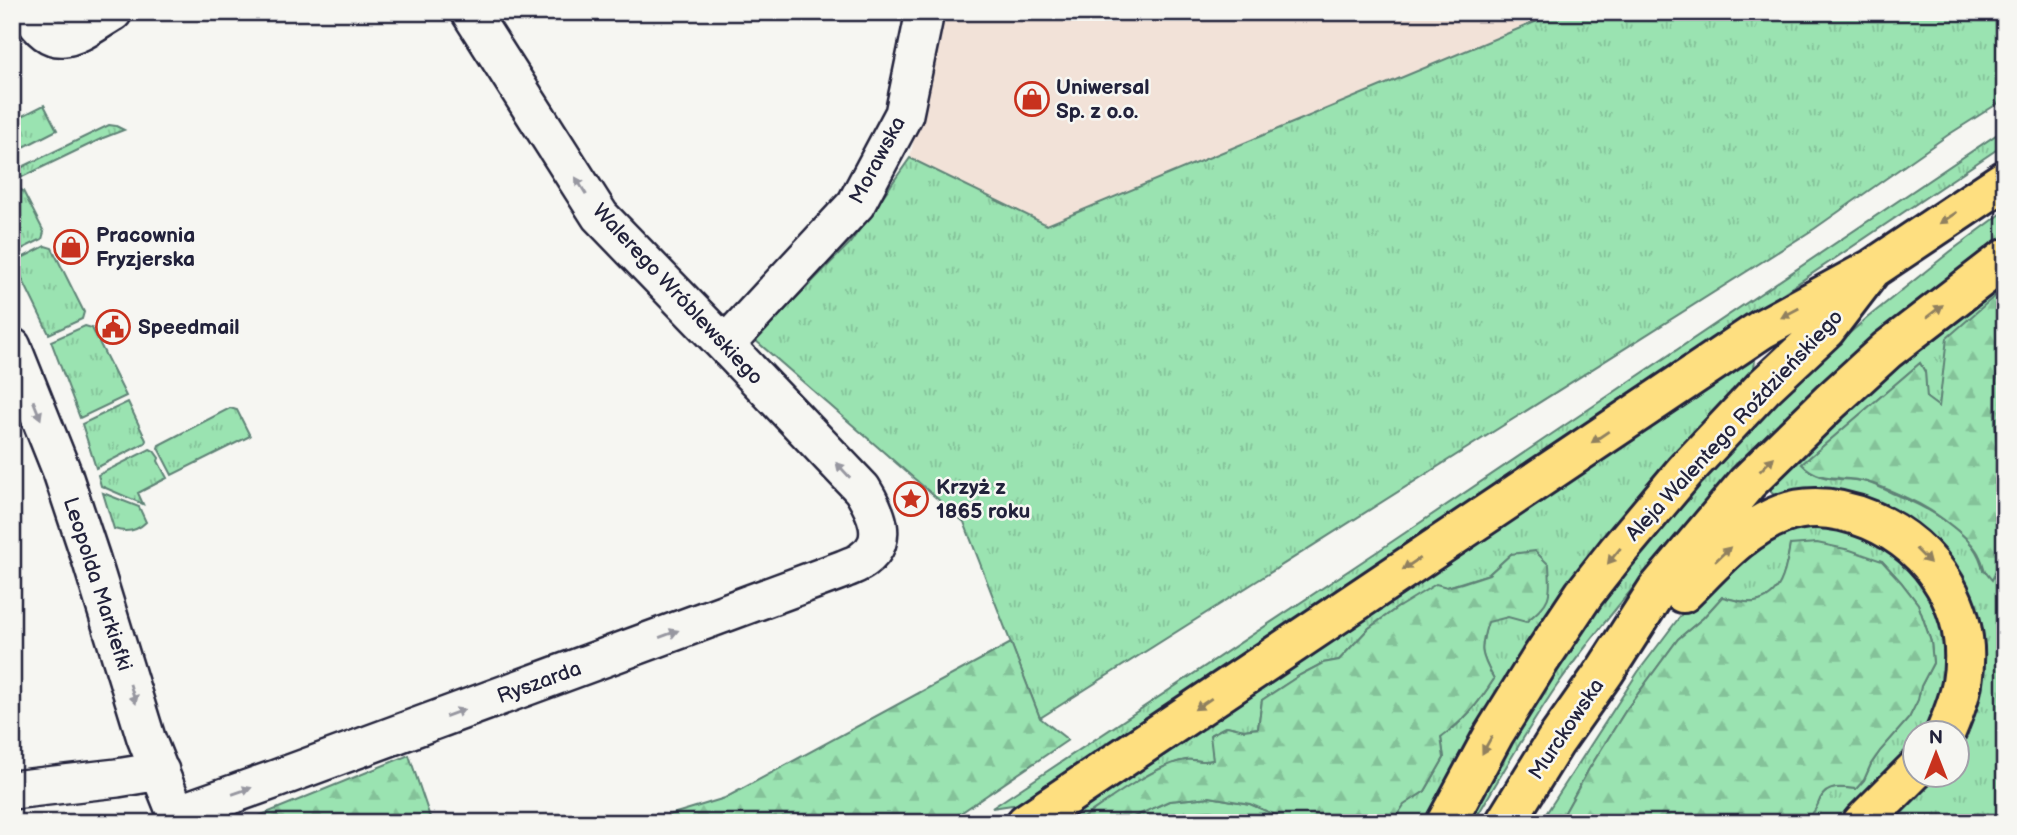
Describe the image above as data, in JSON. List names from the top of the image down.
{
  "streets": {
    "highway": ["Aleja Walentego Roździeńskiego", "Murckowska"],
    "street": [
      "Morawska",
      "Walerego Wróblewskiego",
      "Leopolda Markiefki",
      "Ryszarda"
    ]
  },
  "crossings": [
    ["Morawska", "Walerego Wróblewskiego"],
    ["Walerego Wróblewskiego", "Ryszarda"],
    ["Leopolda Markiefki", "Ryszarda"]
  ],
  "one_way": ["Walerego Wróblewskiego", "Leopolda Markiefki", "Ryszarda"],
  "places": {
    "shop": ["Uniwersal Sp. z o.o.", "Pracownia Fryzjerska"],
    "public building": ["Speedmail"],
    "place": ["Krzyż z 1865 roku"]
  },
  "north": "top"
}
